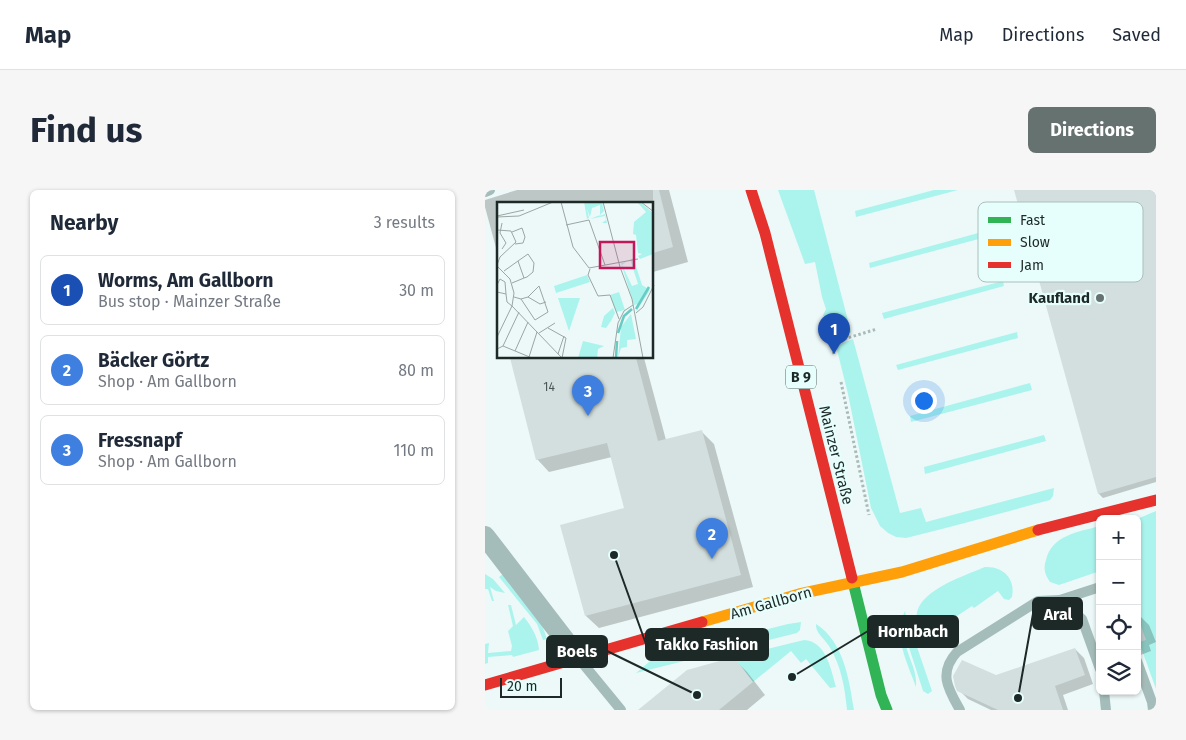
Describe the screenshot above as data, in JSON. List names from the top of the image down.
{
  "streets": {
    "street": ["B 9", "Mainzer Straße", "Am Gallborn"]
  },
  "crossings": [
    ["Mainzer Straße", "Am Gallborn"]
  ],
  "places": [
    "Kaufland",
    "Takko Fashion",
    "Hornbach",
    "Boels",
    "Aral"
  ],
  "house_numbers": ["14"],
  "legend": ["Fast", "Slow", "Jam"],
  "scale_bar": "20 m",
  "page": {
    "header": "Map",
    "nav": ["Map", "Directions", "Saved"],
    "buttons": "Directions",
    "title": "Find us",
    "heading": ["Nearby", "3 results"],
    "list": [
      {
        "mark": "1",
        "name": "Worms, Am Gallborn",
        "note": "Bus stop · Mainzer Straße",
        "value": "30 m"
      },
      {
        "mark": "2",
        "name": "Bäcker Görtz",
        "note": "Shop · Am Gallborn",
        "value": "80 m"
      },
      {
        "mark": "3",
        "name": "Fressnapf",
        "note": "Shop · Am Gallborn",
        "value": "110 m"
      }
    ],
    "pins": ["1", "3", "2"],
    "map_buttons": ["+", "−"],
    "scale": "20 m"
  }
}
